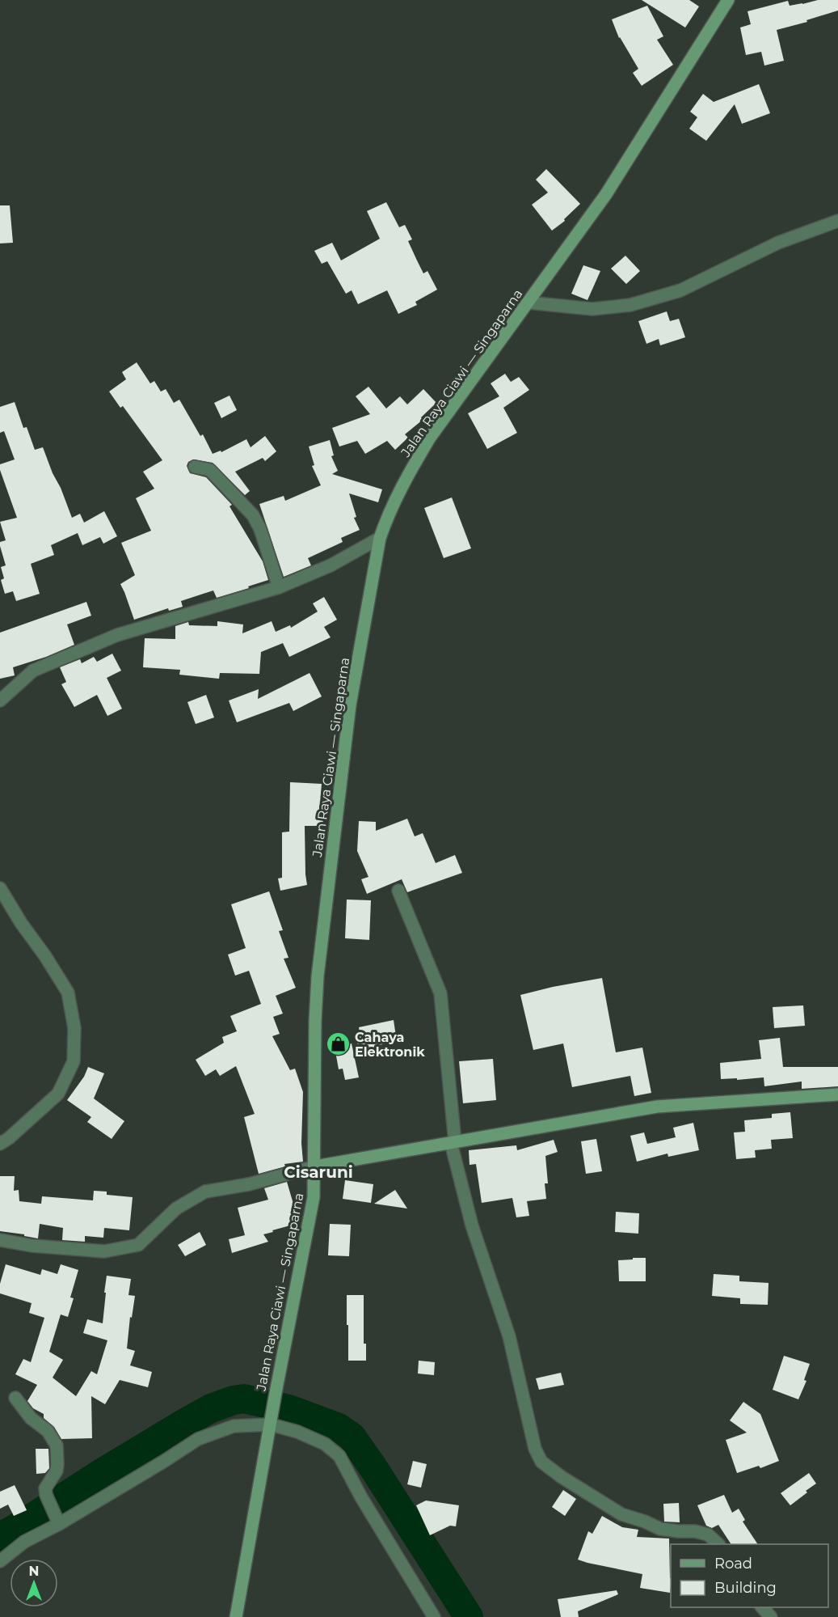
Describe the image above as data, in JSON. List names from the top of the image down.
{
  "streets": {
    "main road": ["Jalan Raya Ciawi — Singaparna"]
  },
  "districts": ["Cisaruni"],
  "places": {
    "shop": ["Cahaya Elektronik"]
  },
  "legend": ["Road", "Building"],
  "north": "top"
}
